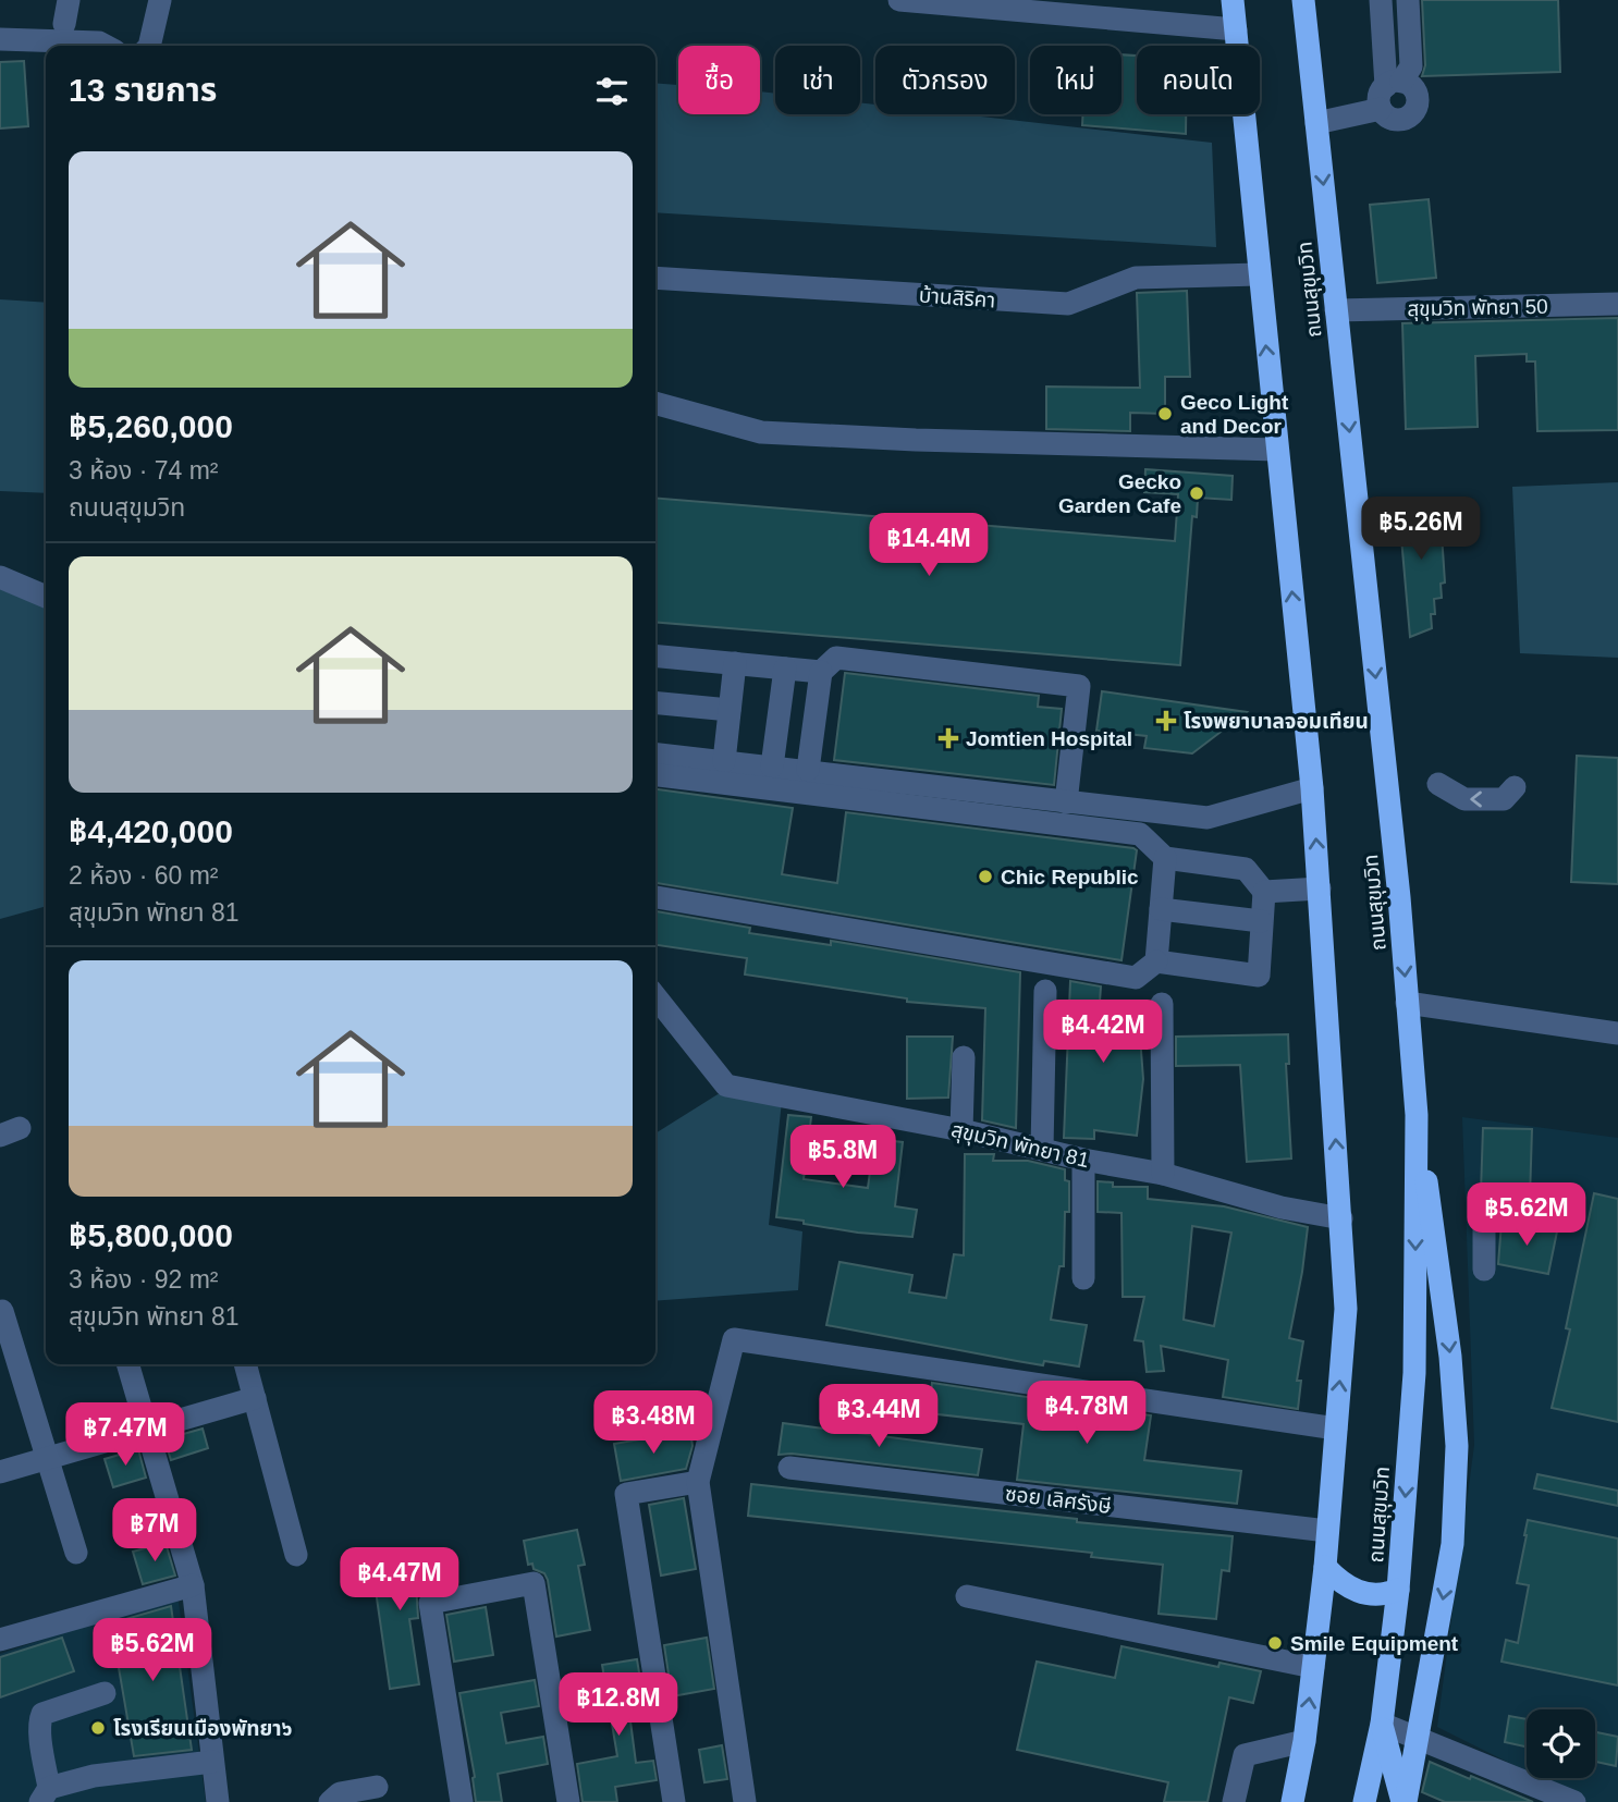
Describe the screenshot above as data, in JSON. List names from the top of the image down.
{
  "streets": {
    "highway": ["ถนนสุขุมวิท"],
    "street": [
      "บ้านสิริคา",
      "สุขุมวิท พัทยา 50",
      "สุขุมวิท พัทยา 81",
      "ซอย เลิศรังษี"
    ]
  },
  "crossings": [
    ["ถนนสุขุมวิท", "สุขุมวิท พัทยา 50"]
  ],
  "places": {
    "other": [
      "Geco Light and Decor",
      "Gecko Garden Cafe",
      "Chic Republic",
      "Smile Equipment",
      "โรงเรียนเมืองพัทยา๖"
    ],
    "health": ["โรงพยาบาลจอมเทียน", "Jomtien Hospital"]
  },
  "page": {
    "chip": [
      "ซื้อ",
      "เช่า",
      "ตัวกรอง",
      "ใหม่",
      "คอนโด"
    ],
    "heading": "13 รายการ",
    "list": [
      {
        "name": "฿5,260,000",
        "note": "3 ห้อง · 74 m² · ถนนสุขุมวิท"
      },
      {
        "name": "฿4,420,000",
        "note": "2 ห้อง · 60 m² · สุขุมวิท พัทยา 81"
      },
      {
        "name": "฿5,800,000",
        "note": "3 ห้อง · 92 m² · สุขุมวิท พัทยา 81"
      }
    ],
    "price": [
      "฿5.26M",
      "฿14.4M",
      "฿4.42M",
      "฿5.8M",
      "฿5.62M",
      "฿4.78M",
      "฿3.44M",
      "฿3.48M",
      "฿7.47M",
      "฿7M",
      "฿4.47M",
      "฿5.62M",
      "฿12.8M"
    ]
  }
}
